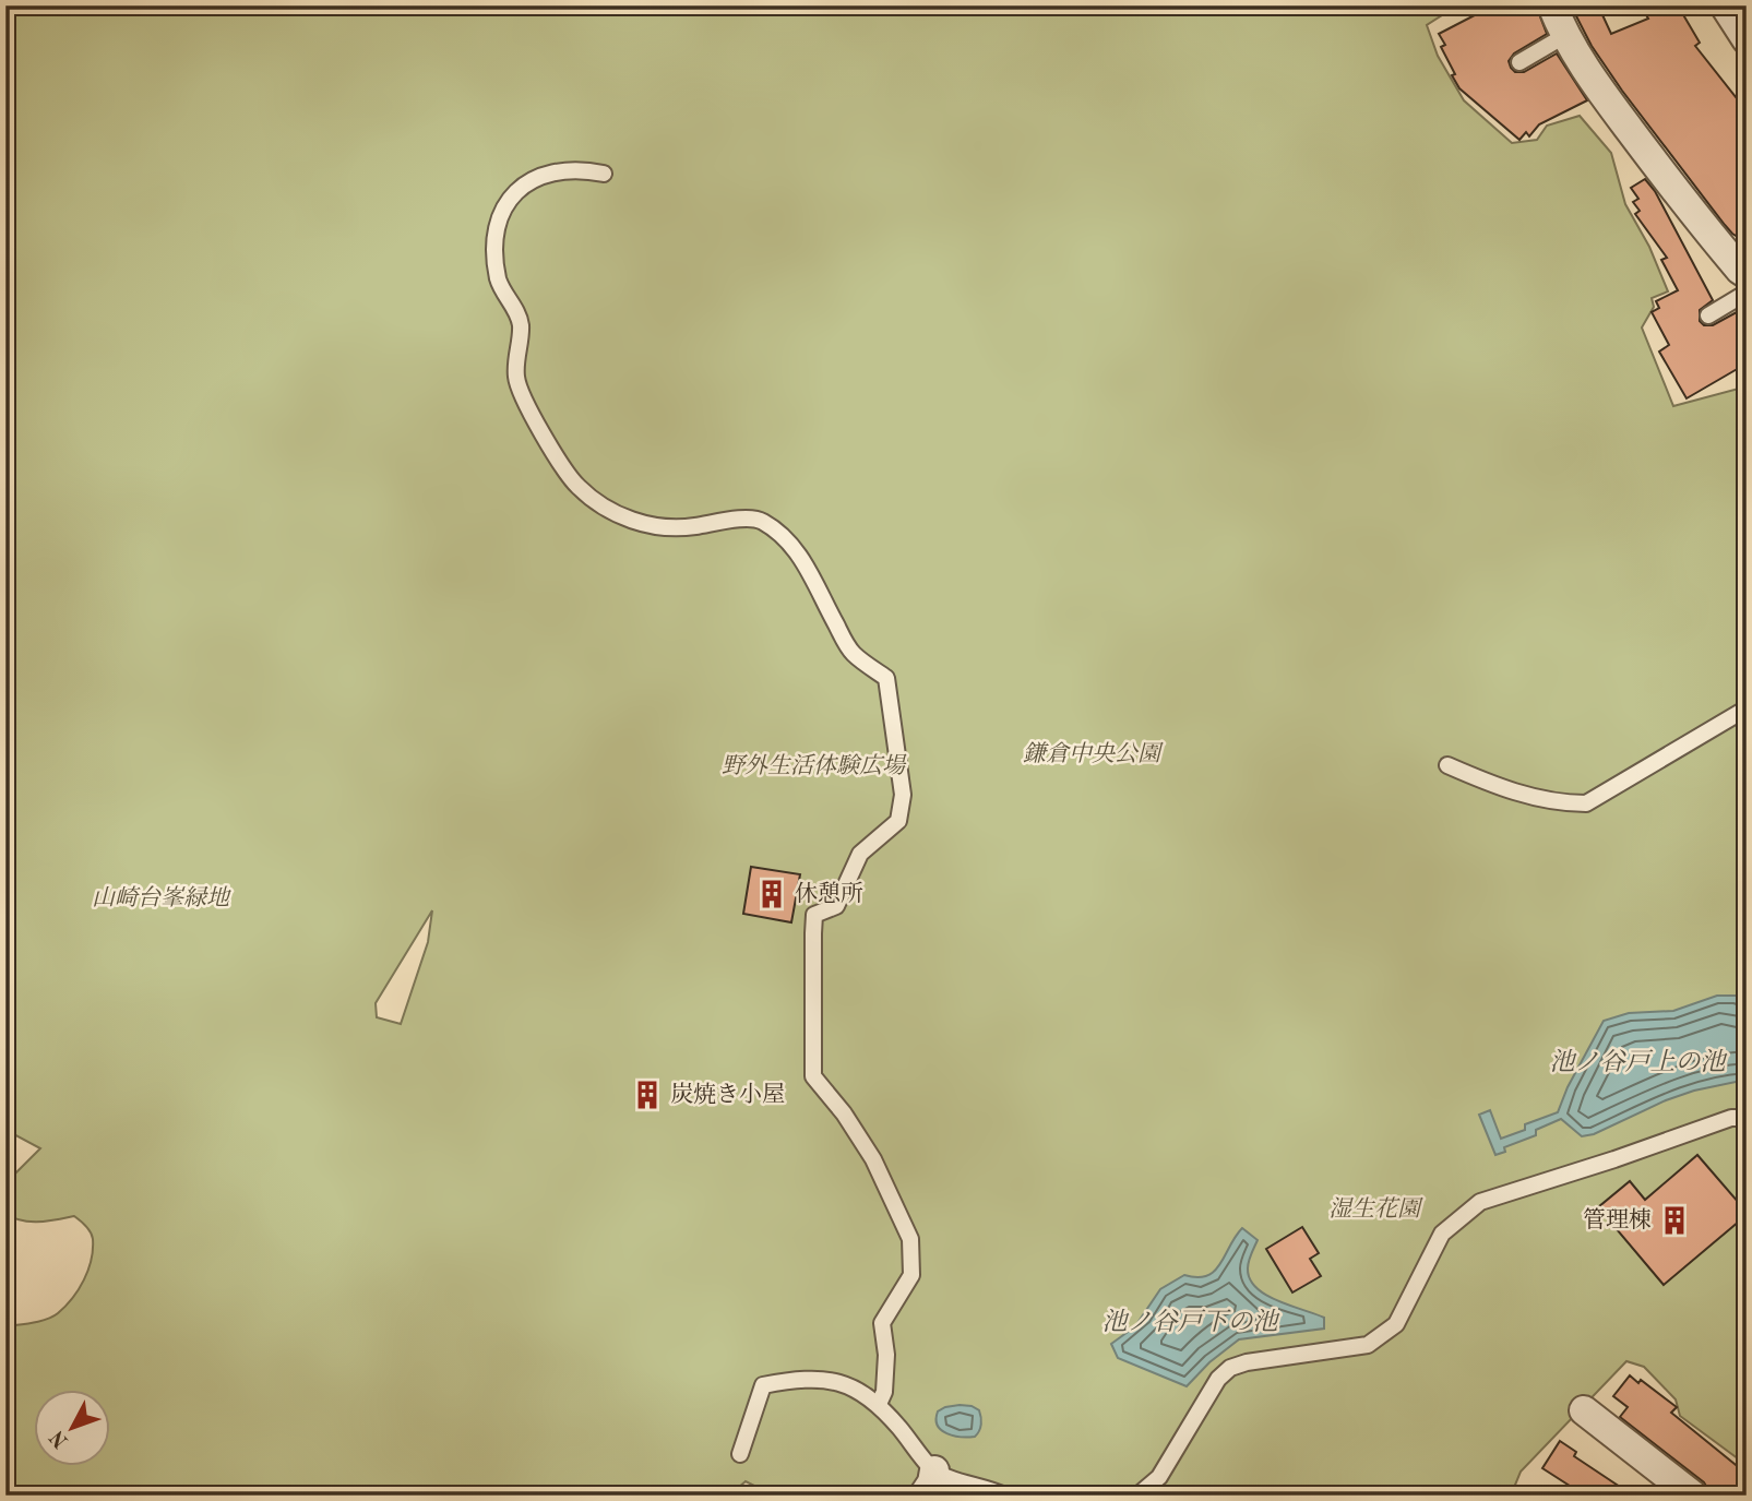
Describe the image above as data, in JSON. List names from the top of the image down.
{
  "water": ["池ノ谷戸上の池", "池ノ谷戸下の池"],
  "parks": [
    "鎌倉中央公園",
    "野外生活体験広場",
    "山崎台峯緑地",
    "湿生花園"
  ],
  "places": {
    "building": ["休憩所", "炭焼き小屋", "管理棟"]
  },
  "north": "bottom left"
}
